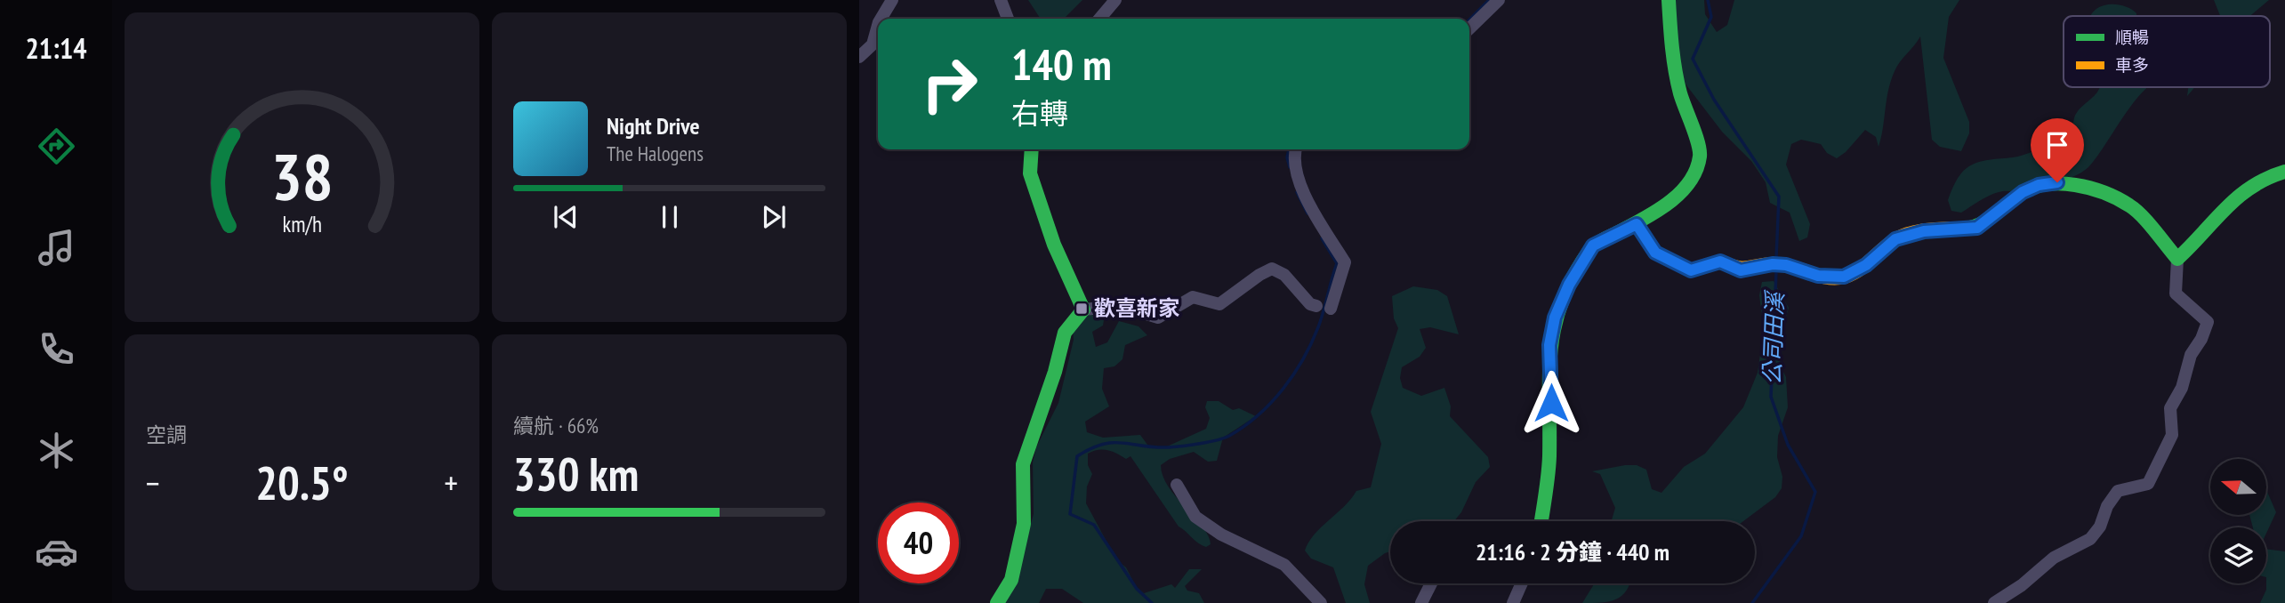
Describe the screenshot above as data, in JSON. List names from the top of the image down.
{
  "water": ["公司田溪"],
  "places": {
    "transit": ["歡喜新家"]
  },
  "legend": ["順暢", "車多"],
  "north": "left",
  "page": {
    "tabs": "21:14",
    "turn": ["140 m", "右轉"],
    "song": ["Night Drive", "The Halogens"],
    "tile": [
      "空調",
      ["續航 · 66%", "330 km"]
    ],
    "heat": ["−", "20.5°", "+"],
    "limit": "40",
    "trip": "21:16 · 2 分鐘 · 440 m",
    "gauge": ["38", "km/h"]
  }
}
